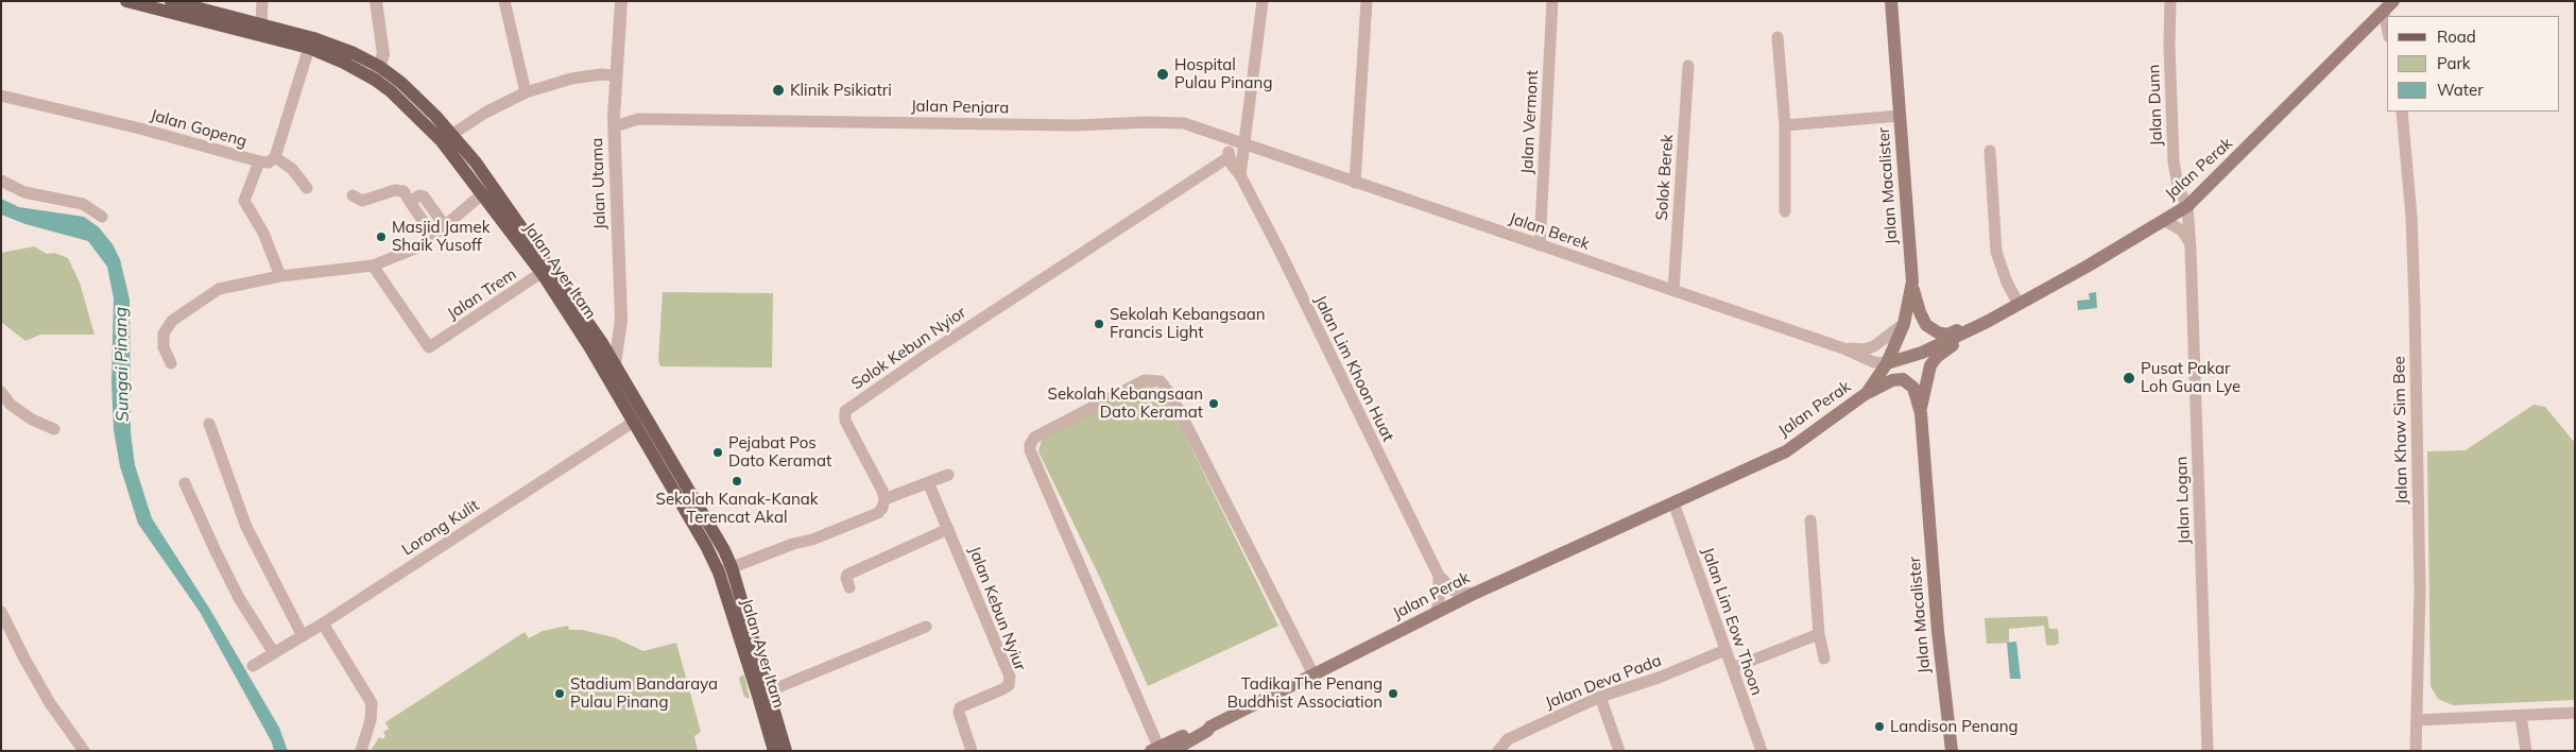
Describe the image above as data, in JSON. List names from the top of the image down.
{
  "streets": {
    "main road": ["Jalan Perak", "Jalan Macalister", "Jalan Ayer Itam"],
    "street": [
      "Jalan Dunn",
      "Jalan Penjara",
      "Jalan Vermont",
      "Jalan Gopeng",
      "Solok Berek",
      "Jalan Utama",
      "Jalan Berek",
      "Jalan Trem",
      "Solok Kebun Nyior",
      "Jalan Lim Khoon Huat",
      "Jalan Khaw Sim Bee",
      "Jalan Logan",
      "Lorong Kulit",
      "Jalan Kebun Nyiur",
      "Jalan Lim Eow Thoon",
      "Jalan Deva Pada"
    ]
  },
  "crossings": [
    ["Jalan Dunn", "Jalan Perak"],
    ["Jalan Dunn", "Jalan Logan"],
    ["Jalan Penjara", "Jalan Utama"],
    ["Jalan Penjara", "Jalan Berek"],
    ["Jalan Vermont", "Jalan Berek"],
    ["Jalan Perak", "Jalan Macalister"],
    ["Jalan Perak", "Jalan Berek"],
    ["Jalan Perak", "Jalan Lim Khoon Huat"],
    ["Jalan Perak", "Jalan Logan"],
    ["Jalan Perak", "Jalan Lim Eow Thoon"],
    ["Solok Berek", "Jalan Berek"],
    ["Jalan Utama", "Jalan Ayer Itam"],
    ["Jalan Macalister", "Jalan Berek"],
    ["Jalan Ayer Itam", "Jalan Trem"],
    ["Jalan Ayer Itam", "Lorong Kulit"],
    ["Solok Kebun Nyior", "Jalan Lim Khoon Huat"],
    ["Jalan Lim Eow Thoon", "Jalan Deva Pada"]
  ],
  "water": ["Sungai Pinang"],
  "places": [
    "Hospital Pulau Pinang",
    "Klinik Psikiatri",
    "Masjid Jamek Shaik Yusoff",
    "Sekolah Kebangsaan Francis Light",
    "Pusat Pakar Loh Guan Lye",
    "Sekolah Kebangsaan Dato Keramat",
    "Pejabat Pos Dato Keramat",
    "Sekolah Kanak-Kanak Terencat Akal",
    "Stadium Bandaraya Pulau Pinang",
    "Tadika The Penang Buddhist Association",
    "Landison Penang"
  ],
  "legend": ["Road", "Park", "Water"]
}
